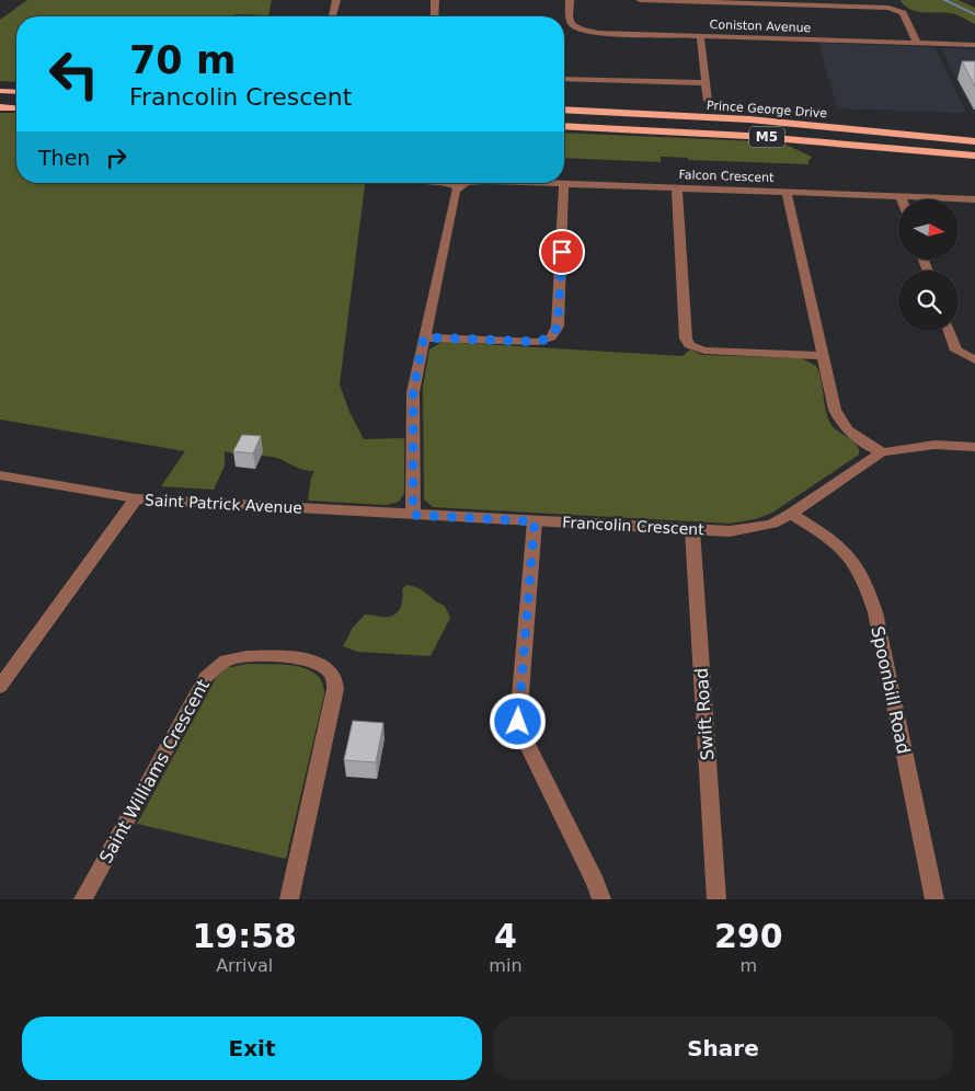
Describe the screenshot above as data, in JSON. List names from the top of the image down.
{
  "streets": {
    "main road": ["Prince George Drive", "M5"],
    "street": [
      "Coniston Avenue",
      "Falcon Crescent",
      "Saint Patrick Avenue",
      "Francolin Crescent",
      "Spoonbill Road",
      "Swift Road",
      "Saint Williams Crescent"
    ]
  },
  "crossings": [
    ["Saint Patrick Avenue", "Francolin Crescent"],
    ["Francolin Crescent", "Spoonbill Road"],
    ["Francolin Crescent", "Swift Road"]
  ],
  "north": "right",
  "page": {
    "turn": ["70 m", "Francolin Crescent"],
    "then": "Then",
    "eta": [
      "19:58",
      "Arrival",
      "4",
      "min",
      "290",
      "m"
    ],
    "buttons": ["Exit", "Share"]
  }
}
